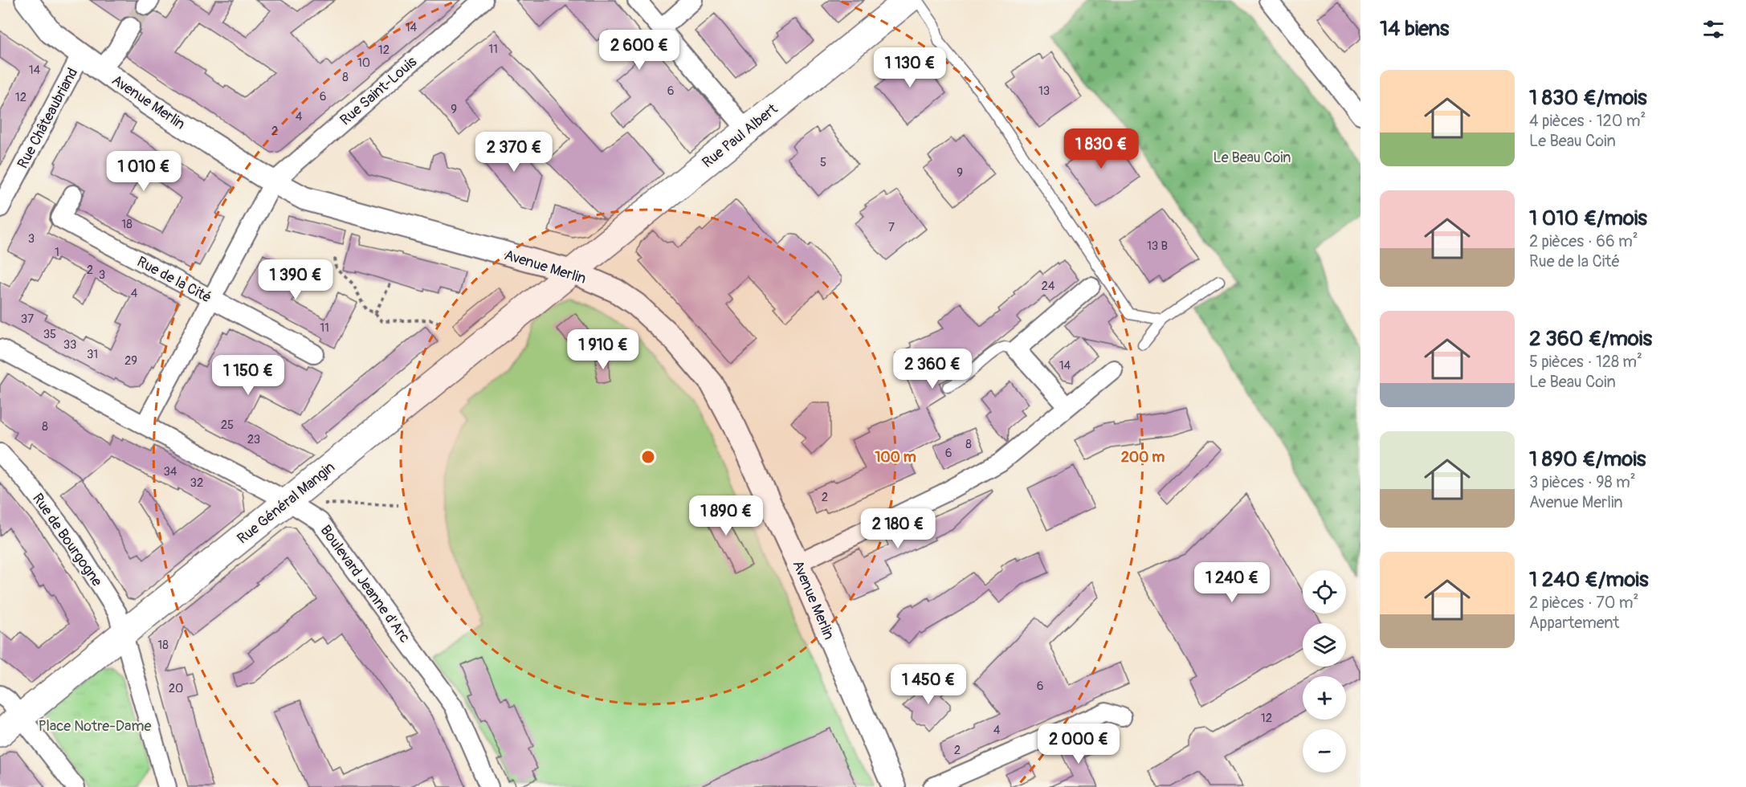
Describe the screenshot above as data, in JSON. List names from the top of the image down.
{
  "streets": {
    "main road": ["Rue Paul Albert", "Rue Général Mangin"],
    "street": [
      "Rue Saint-Louis",
      "Avenue Merlin",
      "Rue Châteaubriand",
      "Rue de la Cité",
      "Rue de Bourgogne",
      "Boulevard Jeanne d'Arc"
    ]
  },
  "crossings": [
    ["Rue Saint-Louis", "Avenue Merlin"],
    ["Avenue Merlin", "Rue Châteaubriand"],
    ["Avenue Merlin", "Rue Paul Albert"],
    ["Avenue Merlin", "Rue Général Mangin"],
    ["Rue Paul Albert", "Rue Général Mangin"],
    ["Rue Général Mangin", "Rue de Bourgogne"],
    ["Rue Général Mangin", "Boulevard Jeanne d'Arc"]
  ],
  "parks": ["Le Beau Coin", "Place Notre-Dame"],
  "house_numbers": [
    "14",
    "11",
    "12",
    "10",
    "14",
    "8",
    "6",
    "13",
    "6",
    "12",
    "9",
    "4",
    "2",
    "5",
    "9",
    "18",
    "7",
    "3",
    "13 B",
    "1",
    "2",
    "3",
    "24",
    "4",
    "37",
    "11",
    "35",
    "33",
    "31",
    "29",
    "14",
    "25",
    "8",
    "23",
    "8",
    "6",
    "34",
    "32",
    "2",
    "18",
    "6",
    "20",
    "12",
    "4",
    "2"
  ],
  "page": {
    "heading": "14 biens",
    "price": [
      "2 600 €",
      "1 130 €",
      "1 830 €",
      "2 370 €",
      "1 010 €",
      "1 390 €",
      "1 910 €",
      "2 360 €",
      "1 150 €",
      "1 890 €",
      "2 180 €",
      "1 240 €",
      "1 450 €",
      "2 000 €"
    ],
    "list": [
      {
        "name": "1 830 €/mois",
        "note": "4 pièces · 120 m² · Le Beau Coin"
      },
      {
        "name": "1 010 €/mois",
        "note": "2 pièces · 66 m² · Rue de la Cité"
      },
      {
        "name": "2 360 €/mois",
        "note": "5 pièces · 128 m² · Le Beau Coin"
      },
      {
        "name": "1 890 €/mois",
        "note": "3 pièces · 98 m² · Avenue Merlin"
      },
      {
        "name": "1 240 €/mois",
        "note": "2 pièces · 70 m² · Appartement"
      }
    ],
    "map_buttons": ["+", "−"]
  },
  "rings": ["100 m", "200 m"]
}
